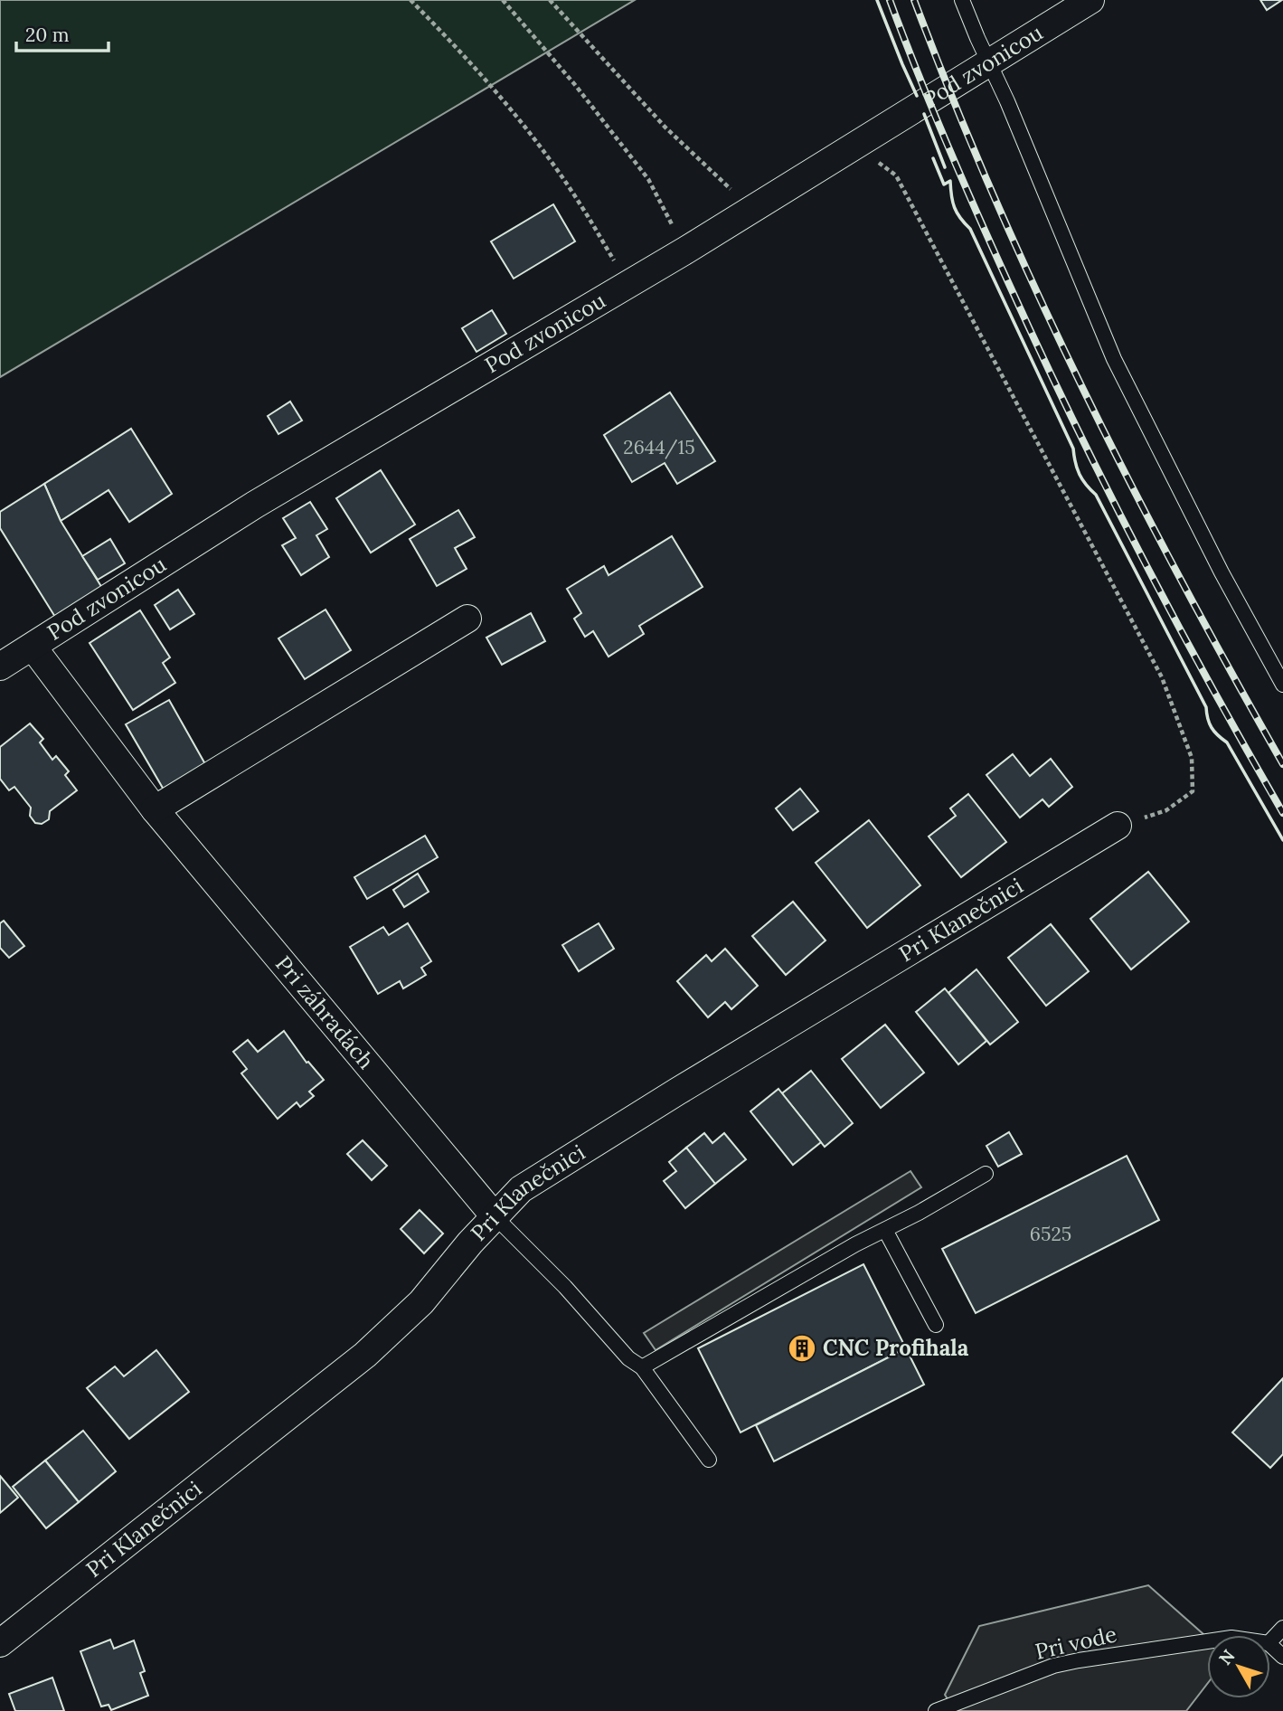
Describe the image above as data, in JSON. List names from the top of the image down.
{
  "streets": {
    "street": ["Pod zvonicou", "Pri Klanečnici", "Pri záhradách"],
    "lane": ["Pri vode"]
  },
  "crossings": [
    ["Pod zvonicou", "Pri záhradách"],
    ["Pri Klanečnici", "Pri záhradách"]
  ],
  "places": {
    "building": ["CNC Profihala"]
  },
  "house_numbers": ["2644/15", "6525"],
  "scale_bar": "20 m",
  "north": "top left"
}
